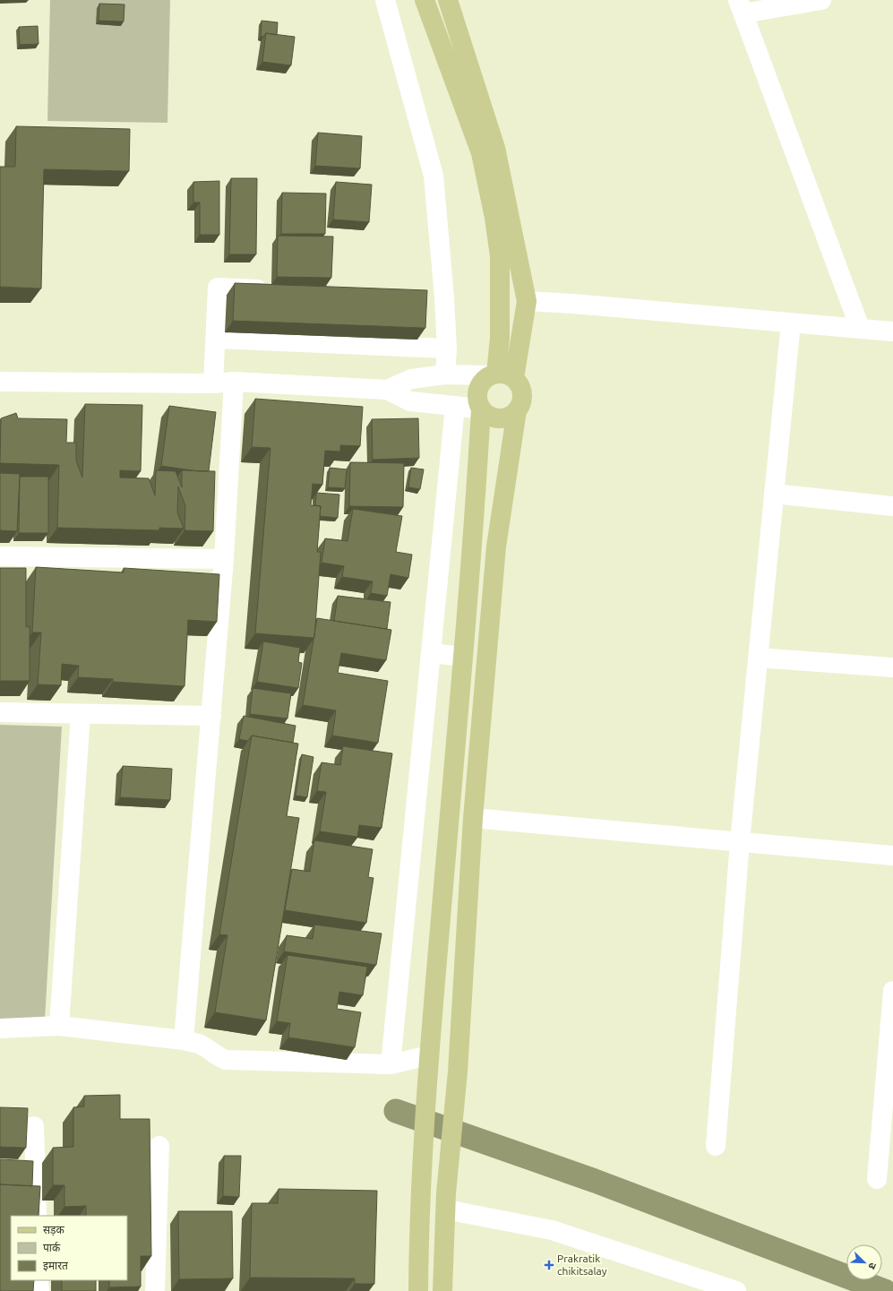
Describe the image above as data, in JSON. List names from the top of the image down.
{
  "places": {
    "health": ["Prakratik chikitsalay"]
  },
  "legend": ["सड़क", "पार्क", "इमारत"],
  "north": "bottom right"
}
